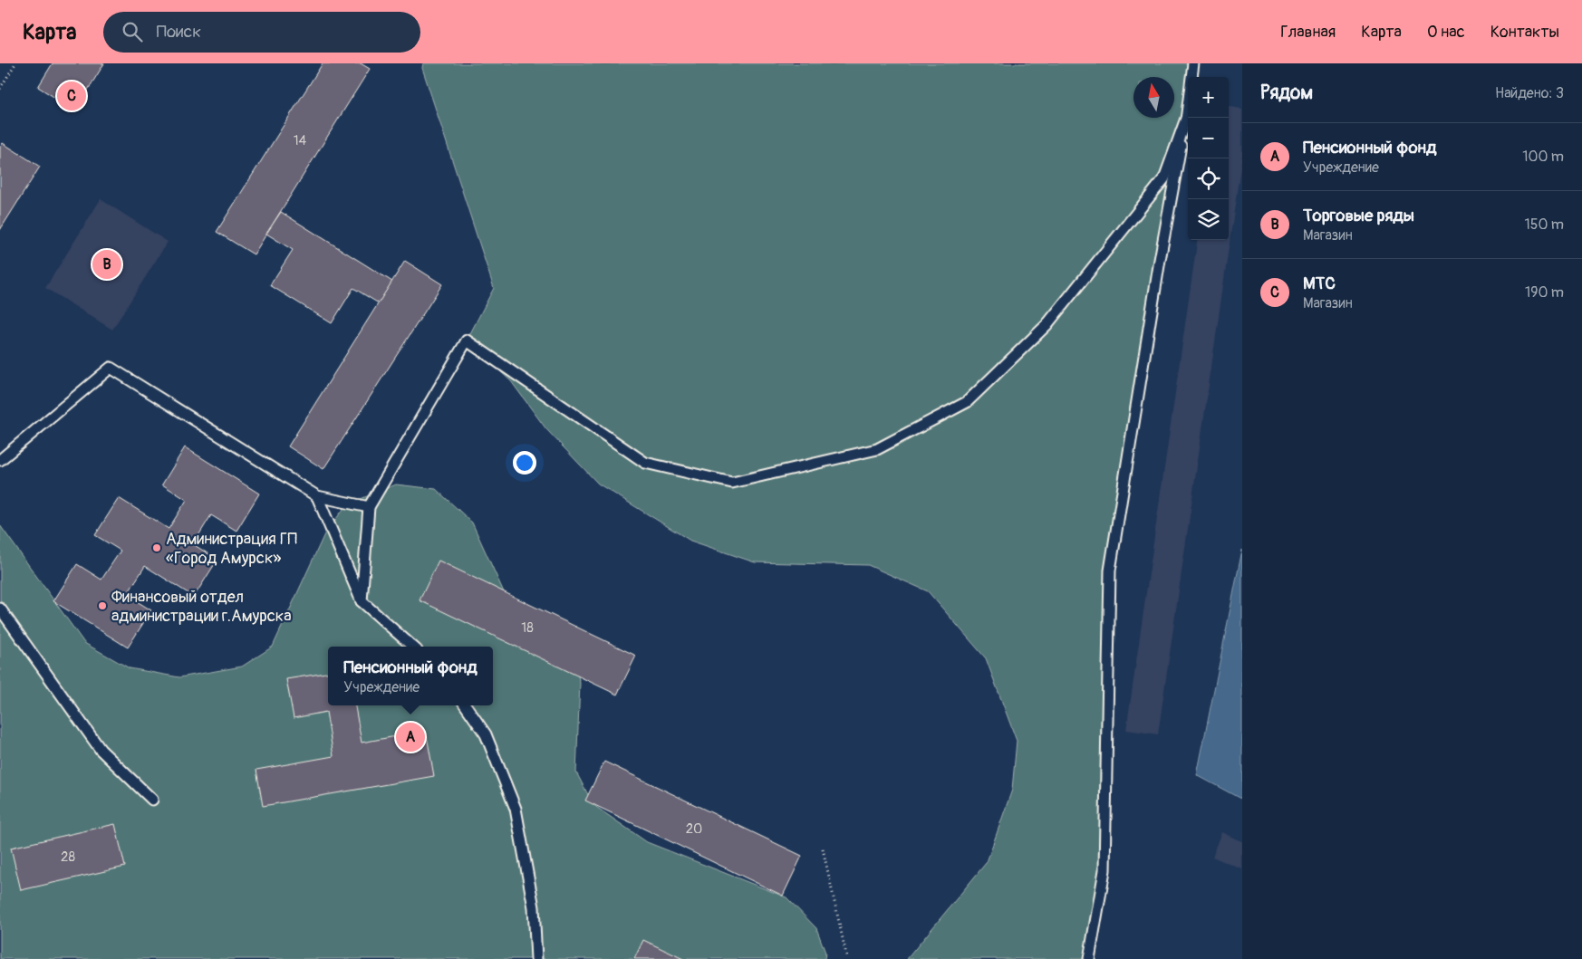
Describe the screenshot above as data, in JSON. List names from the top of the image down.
{
  "places": ["Администрация ГП «Город Амурск»", "Финансовый отдел администрации г.Амурска"],
  "house_numbers": [
    "14",
    "18",
    "20",
    "28"
  ],
  "north": "top",
  "page": {
    "header": "Карта",
    "search": "Поиск",
    "nav": [
      "Главная",
      "Карта",
      "О нас",
      "Контакты"
    ],
    "heading": ["Рядом", "Найдено: 3"],
    "map_buttons": ["+", "−"],
    "pins": ["C", "B", "A"],
    "list": [
      {
        "mark": "A",
        "name": "Пенсионный фонд",
        "note": "Учреждение",
        "value": "100 m"
      },
      {
        "mark": "B",
        "name": "Торговые ряды",
        "note": "Магазин",
        "value": "150 m"
      },
      {
        "mark": "C",
        "name": "МТС",
        "note": "Магазин",
        "value": "190 m"
      }
    ],
    "popup": ["Пенсионный фонд", "Учреждение"]
  }
}
